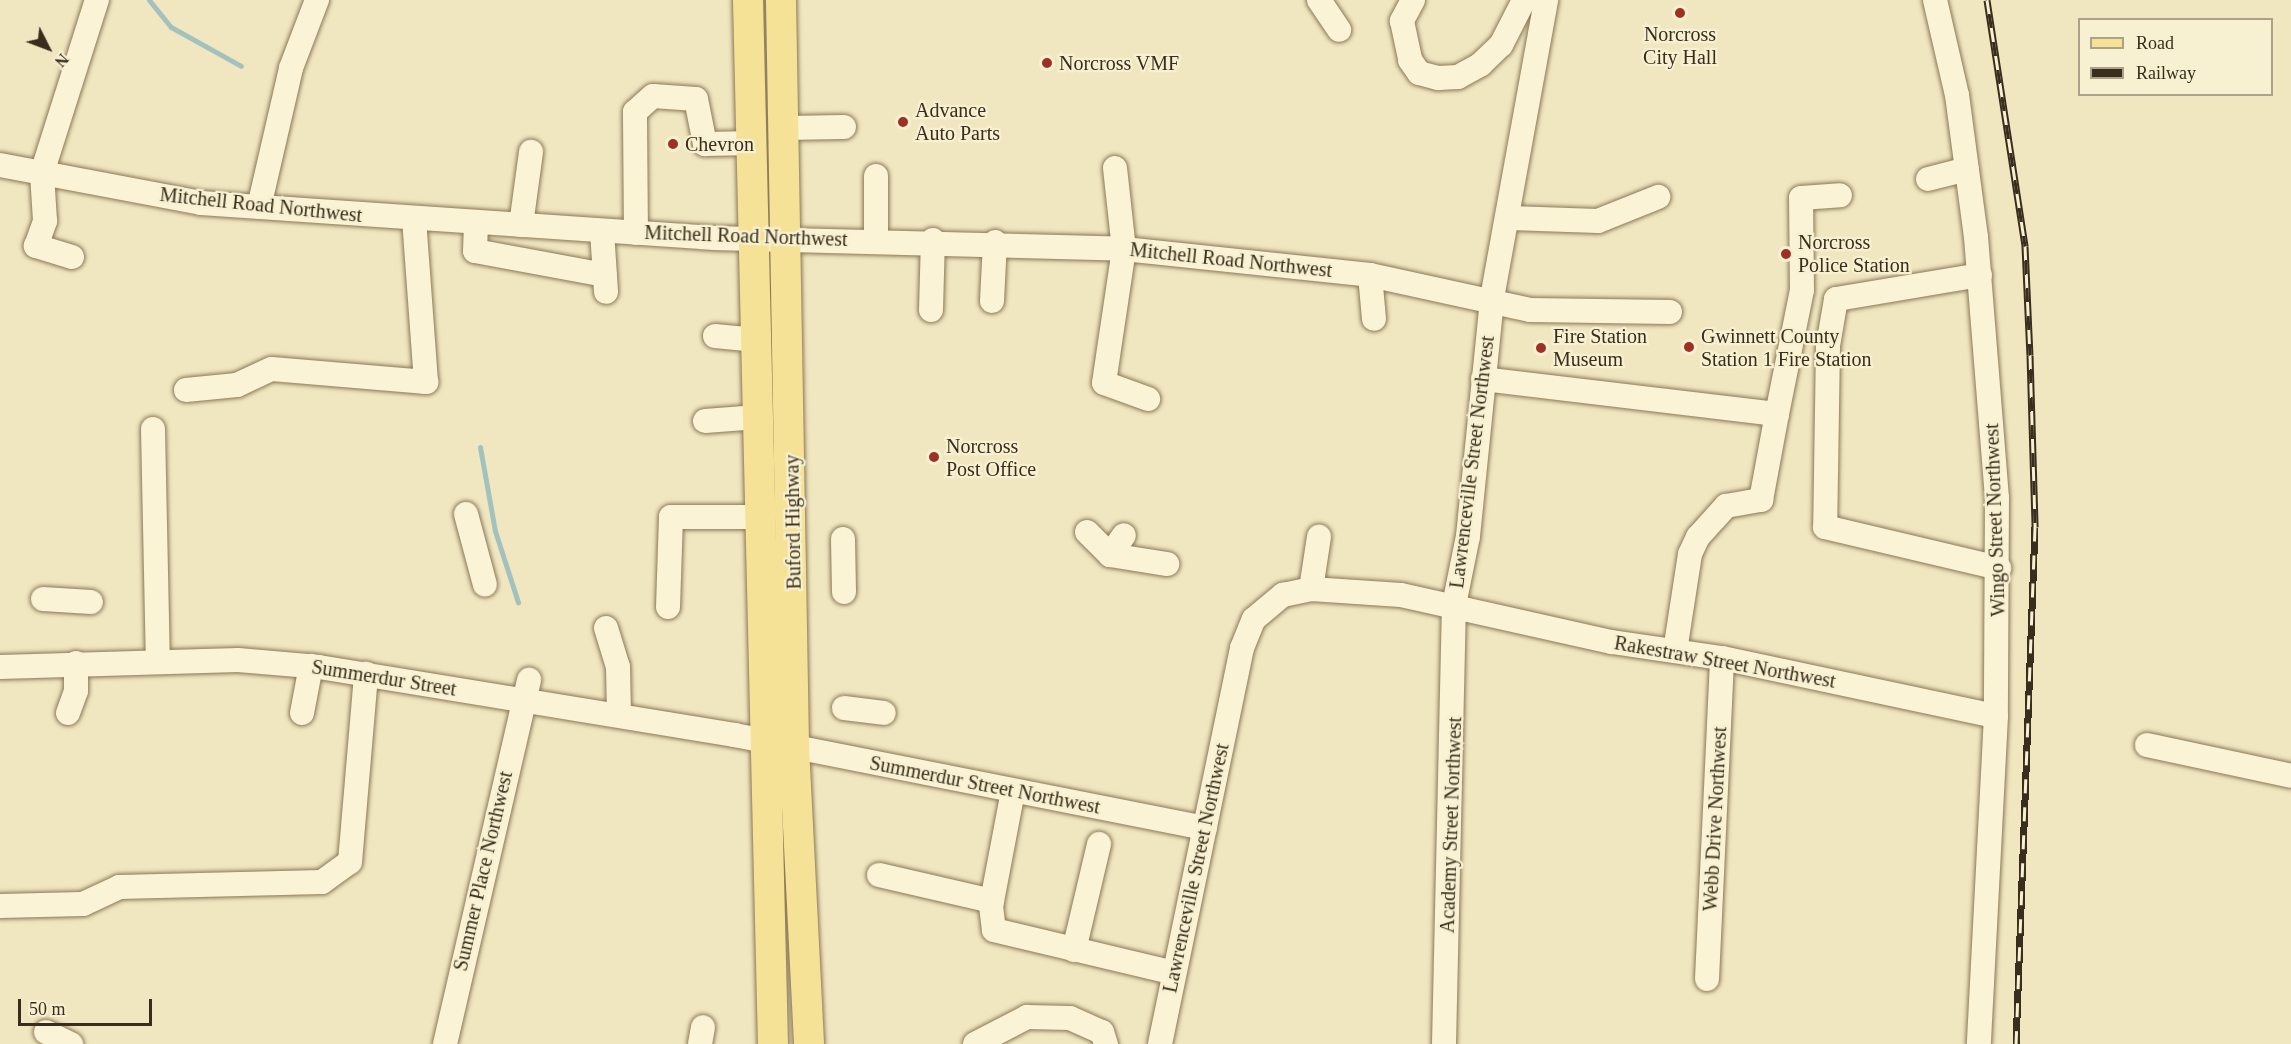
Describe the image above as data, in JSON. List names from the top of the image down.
{
  "streets": {
    "main road": ["Buford Highway"],
    "street": [
      "Mitchell Road Northwest",
      "Lawrenceville Street Northwest",
      "Wingo Street Northwest",
      "Rakestraw Street Northwest",
      "Summerdur Street",
      "Summerdur Street Northwest",
      "Webb Drive Northwest",
      "Academy Street Northwest",
      "Summer Place Northwest"
    ]
  },
  "crossings": [
    ["Mitchell Road Northwest", "Lawrenceville Street Northwest"],
    ["Mitchell Road Northwest", "Buford Highway"],
    ["Lawrenceville Street Northwest", "Rakestraw Street Northwest"],
    ["Lawrenceville Street Northwest", "Summerdur Street Northwest"],
    ["Lawrenceville Street Northwest", "Academy Street Northwest"],
    ["Wingo Street Northwest", "Rakestraw Street Northwest"],
    ["Buford Highway", "Summerdur Street"],
    ["Buford Highway", "Summerdur Street Northwest"],
    ["Rakestraw Street Northwest", "Webb Drive Northwest"],
    ["Rakestraw Street Northwest", "Academy Street Northwest"],
    ["Summerdur Street", "Summerdur Street Northwest"],
    ["Summerdur Street", "Summer Place Northwest"]
  ],
  "places": [
    "Norcross City Hall",
    "Norcross VMF",
    "Advance Auto Parts",
    "Chevron",
    "Norcross Police Station",
    "Gwinnett County Station 1 Fire Station",
    "Fire Station Museum",
    "Norcross Post Office"
  ],
  "legend": ["Road", "Railway"],
  "scale_bar": "50 m",
  "north": "bottom right"
}
